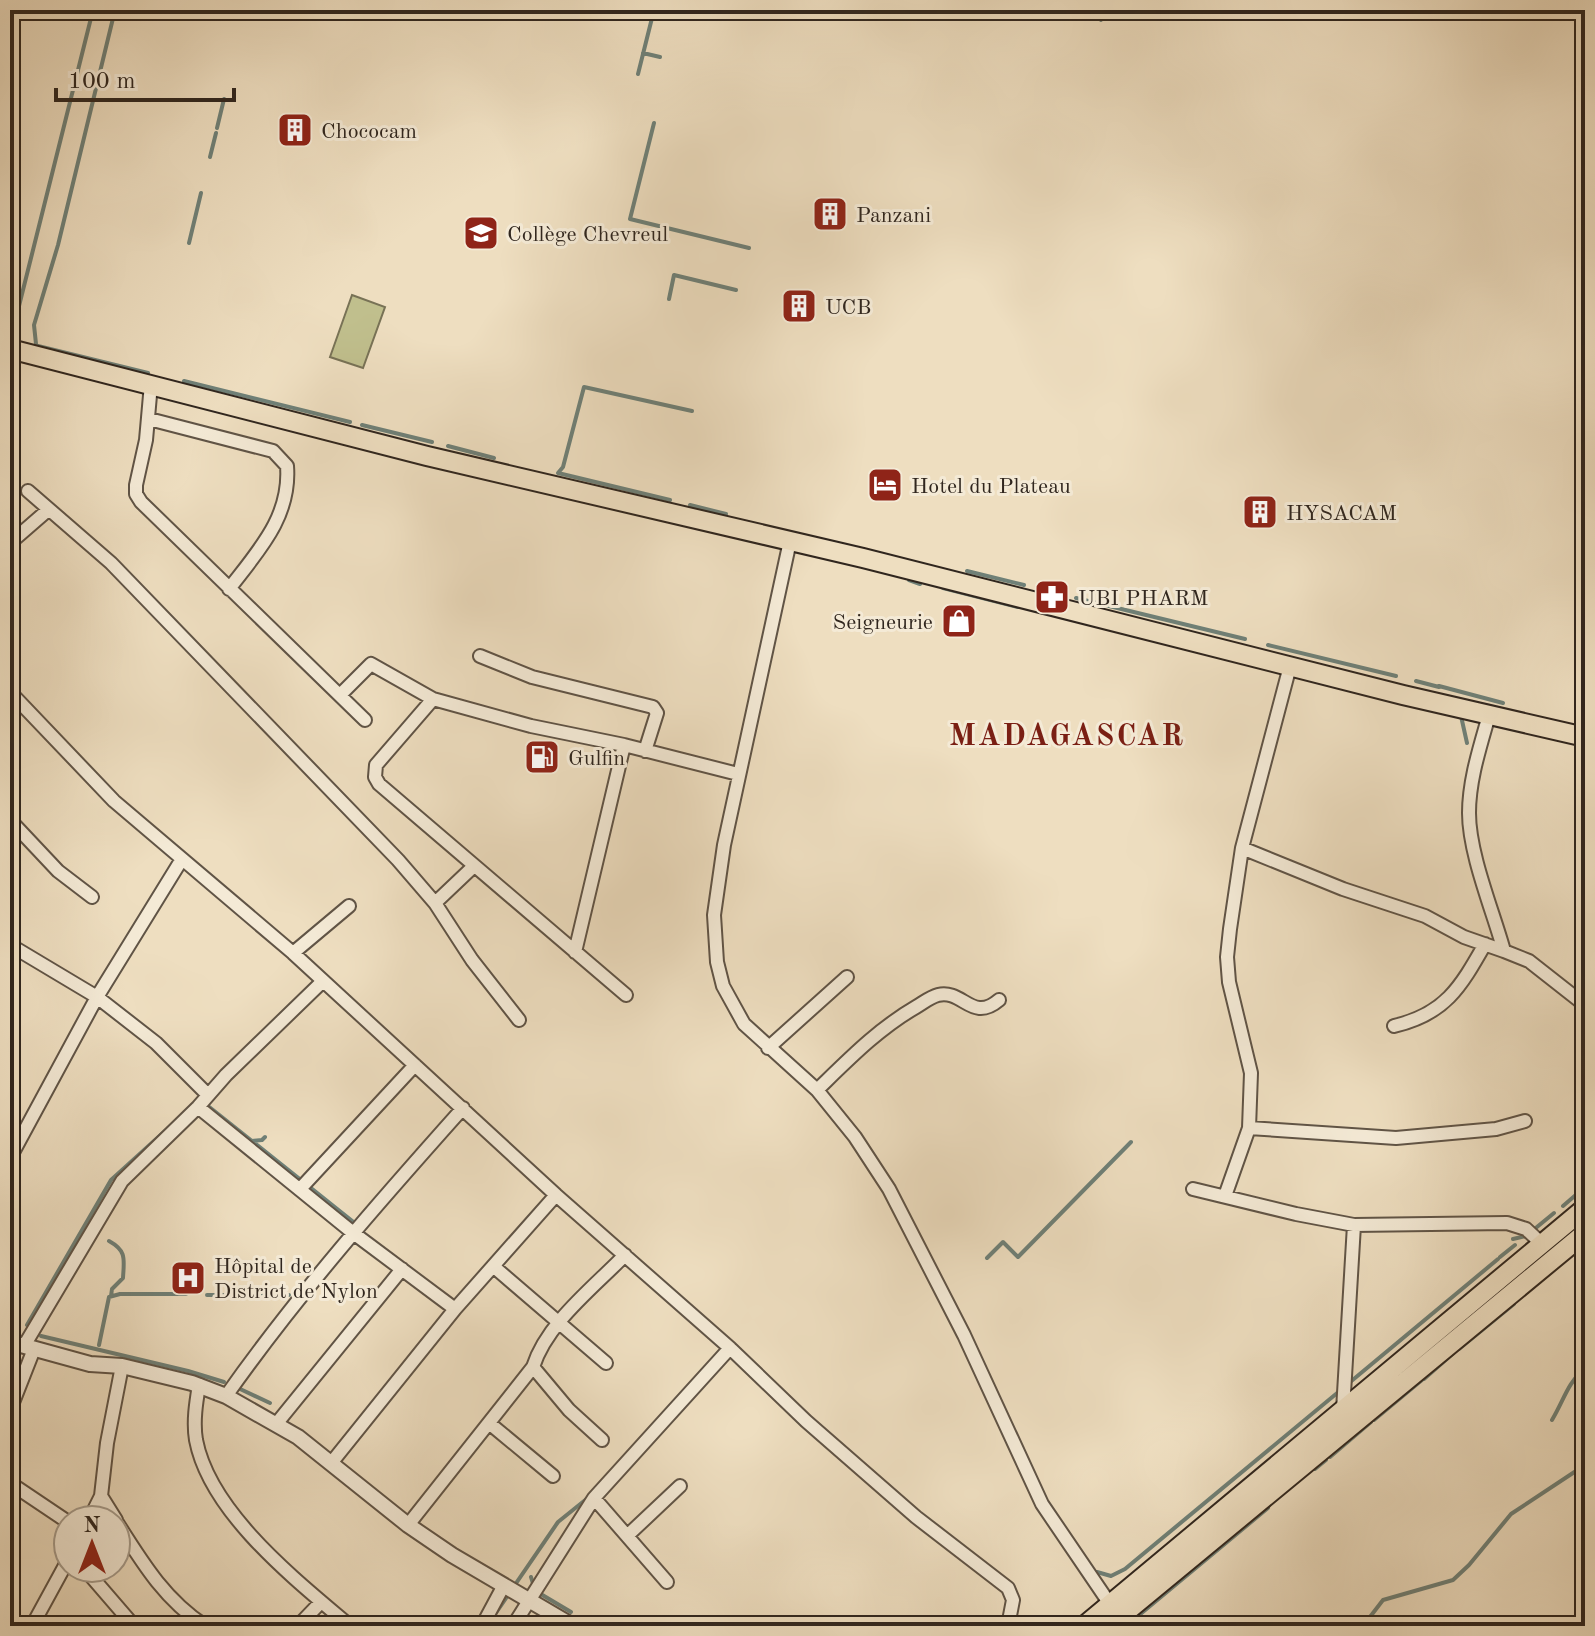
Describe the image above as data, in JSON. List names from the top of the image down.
{
  "districts": ["MADAGASCAR"],
  "places": {
    "building": [
      "Chococam",
      "Panzani",
      "UCB",
      "HYSACAM"
    ],
    "school or university": ["Collège Chevreul"],
    "hotel": ["Hotel du Plateau"],
    "pharmacy": ["UBI PHARM"],
    "shop": ["Seigneurie"],
    "fuel station": ["Gulfin"],
    "hospital": ["Hôpital de District de Nylon"]
  },
  "scale_bar": "100 m",
  "north": "top"
}
